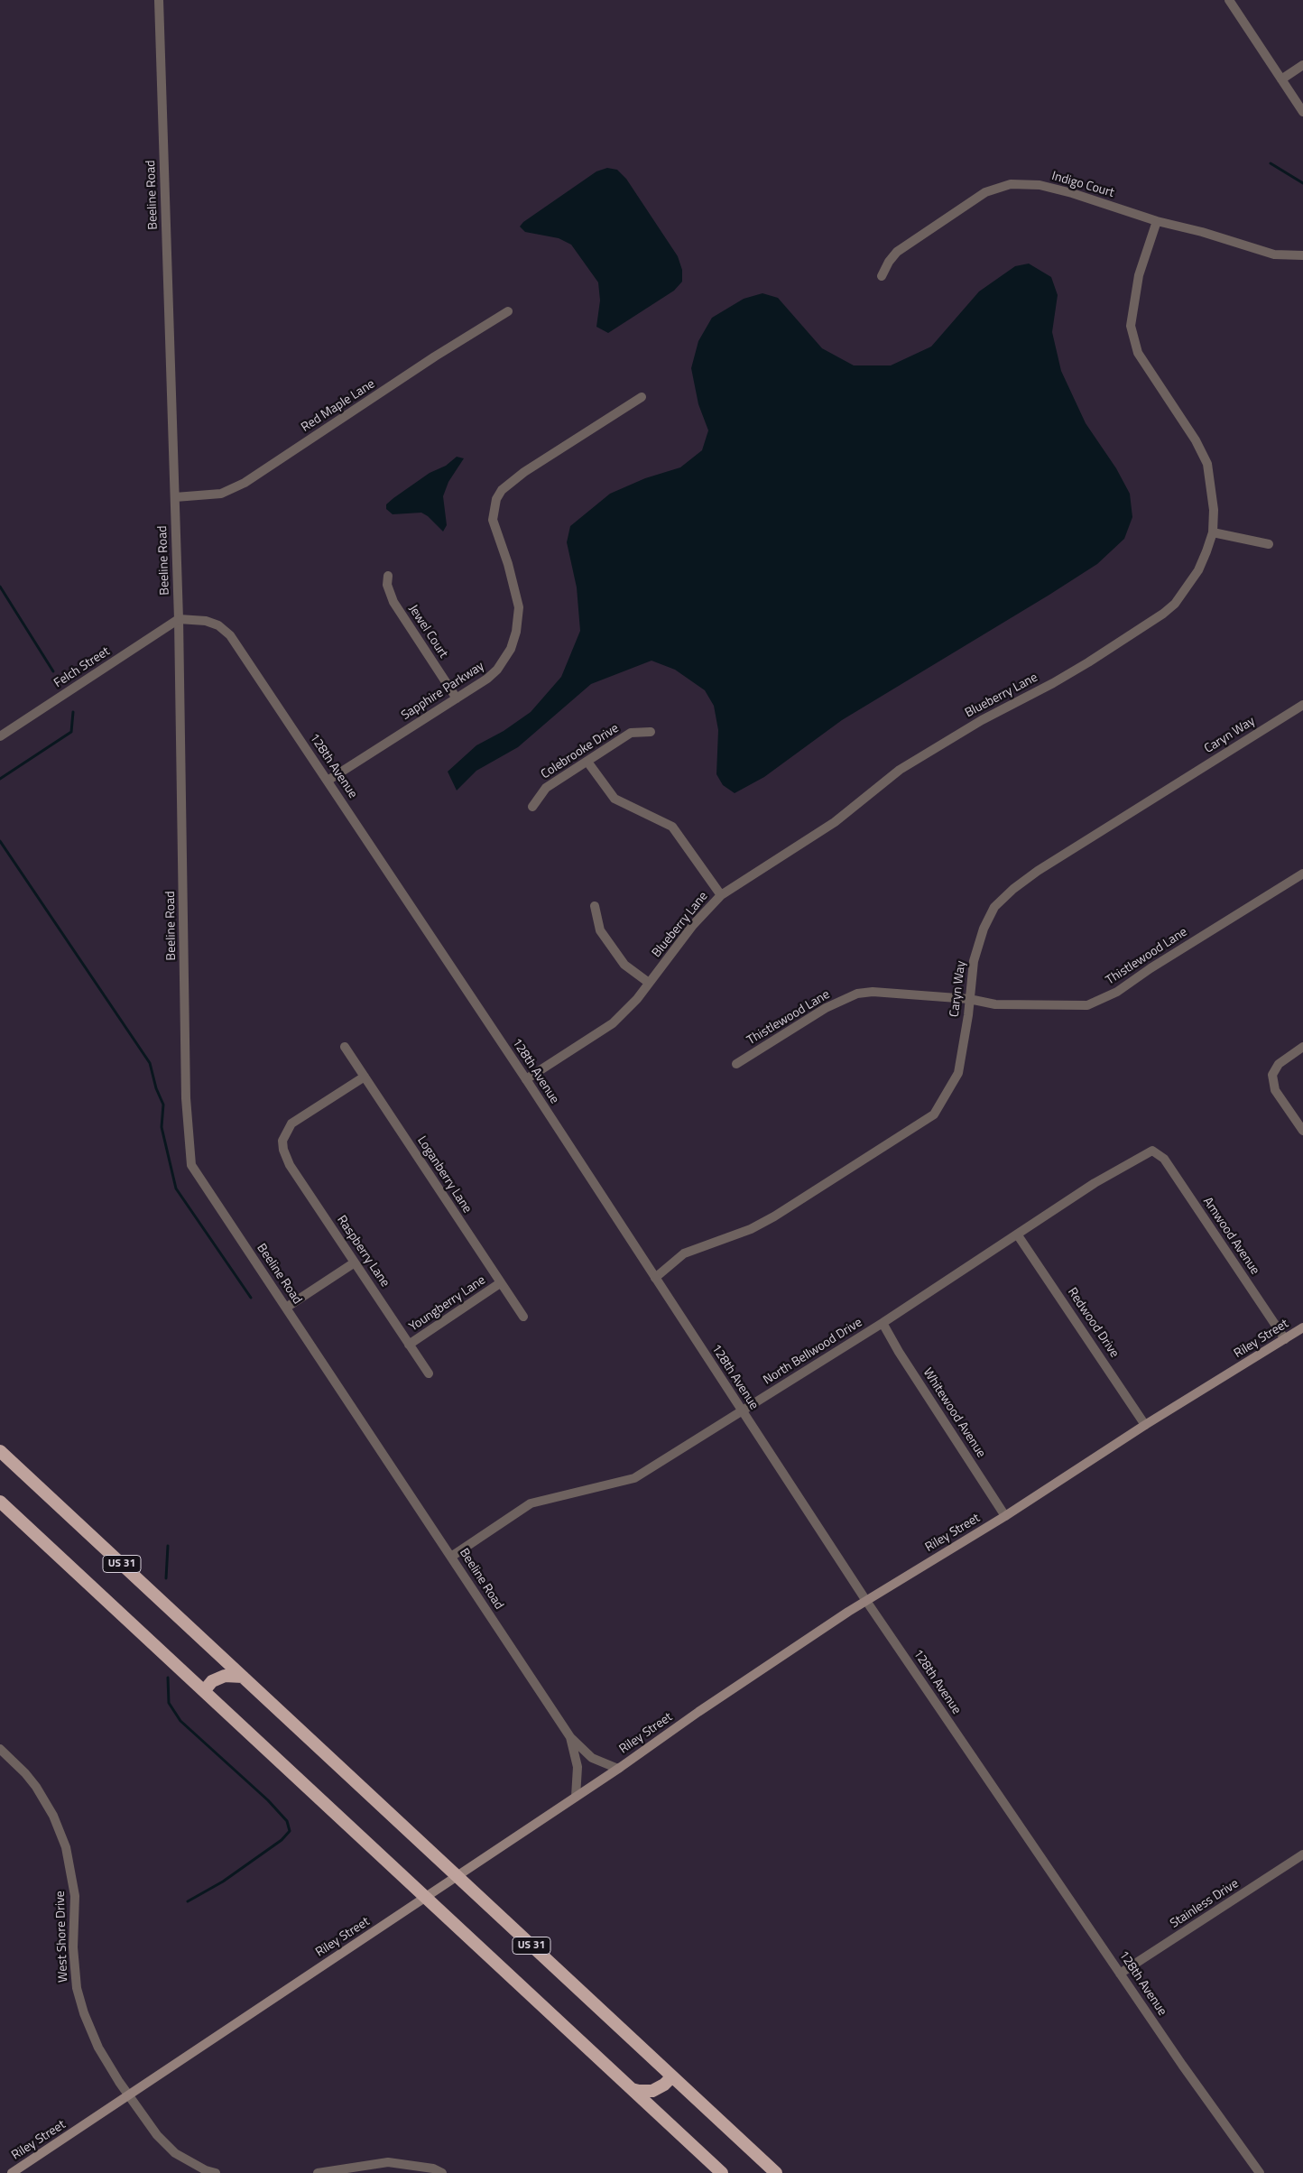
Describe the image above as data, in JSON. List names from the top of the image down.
{
  "streets": {
    "highway": ["US 31"],
    "main road": ["Riley Street"],
    "street": [
      "Indigo Court",
      "Beeline Road",
      "Red Maple Lane",
      "Jewel Court",
      "Felch Street",
      "Sapphire Parkway",
      "Blueberry Lane",
      "Caryn Way",
      "Colebrooke Drive",
      "128th Avenue",
      "Thistlewood Lane",
      "Loganberry Lane",
      "Amwood Avenue",
      "Raspberry Lane",
      "Youngberry Lane",
      "Redwood Drive",
      "North Bellwood Drive",
      "Whitewood Avenue",
      "Stainless Drive",
      "West Shore Drive"
    ]
  },
  "crossings": [
    ["Indigo Court", "Blueberry Lane"],
    ["Beeline Road", "Red Maple Lane"],
    ["Beeline Road", "Felch Street"],
    ["Beeline Road", "128th Avenue"],
    ["Beeline Road", "Riley Street"],
    ["Beeline Road", "North Bellwood Drive"],
    ["Jewel Court", "Sapphire Parkway"],
    ["Felch Street", "128th Avenue"],
    ["Sapphire Parkway", "128th Avenue"],
    ["Blueberry Lane", "128th Avenue"],
    ["Caryn Way", "128th Avenue"],
    ["Caryn Way", "Thistlewood Lane"],
    ["128th Avenue", "Riley Street"],
    ["128th Avenue", "North Bellwood Drive"],
    ["128th Avenue", "Stainless Drive"],
    ["Loganberry Lane", "Raspberry Lane"],
    ["Loganberry Lane", "Youngberry Lane"],
    ["Amwood Avenue", "Riley Street"],
    ["Amwood Avenue", "North Bellwood Drive"],
    ["Raspberry Lane", "Youngberry Lane"],
    ["Redwood Drive", "Riley Street"],
    ["Redwood Drive", "North Bellwood Drive"],
    ["Riley Street", "Whitewood Avenue"],
    ["Riley Street", "US 31"],
    ["Riley Street", "West Shore Drive"],
    ["North Bellwood Drive", "Whitewood Avenue"]
  ]
}
